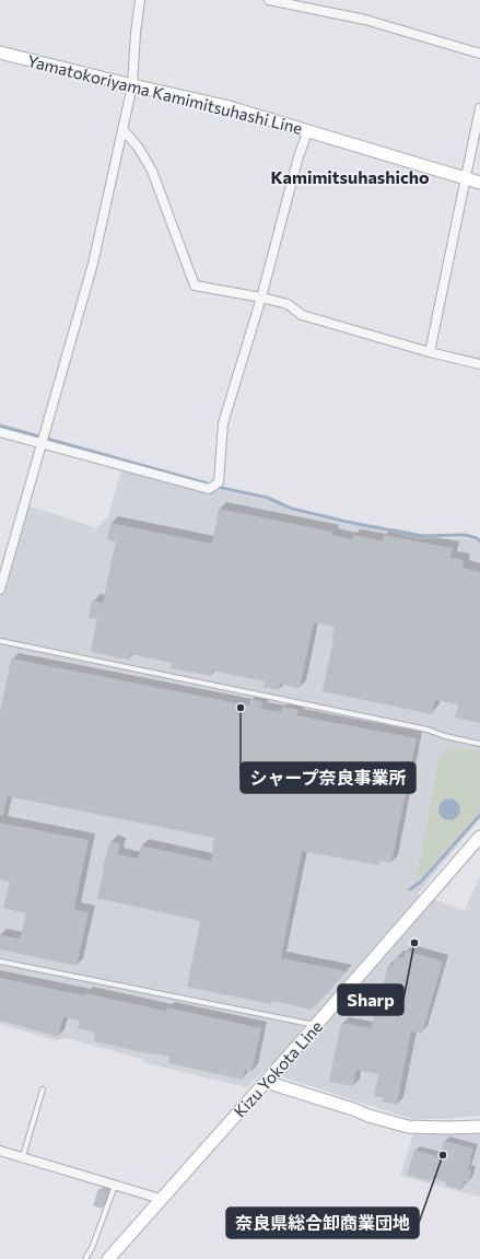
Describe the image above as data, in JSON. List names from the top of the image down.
{
  "streets": {
    "main road": ["Yamatokoriyama Kamimitsuhashi Line", "Kizu Yokota Line"]
  },
  "districts": ["Kamimitsuhashicho"],
  "places": ["シャープ奈良事業所", "Sharp", "奈良県総合卸商業団地"]
}
